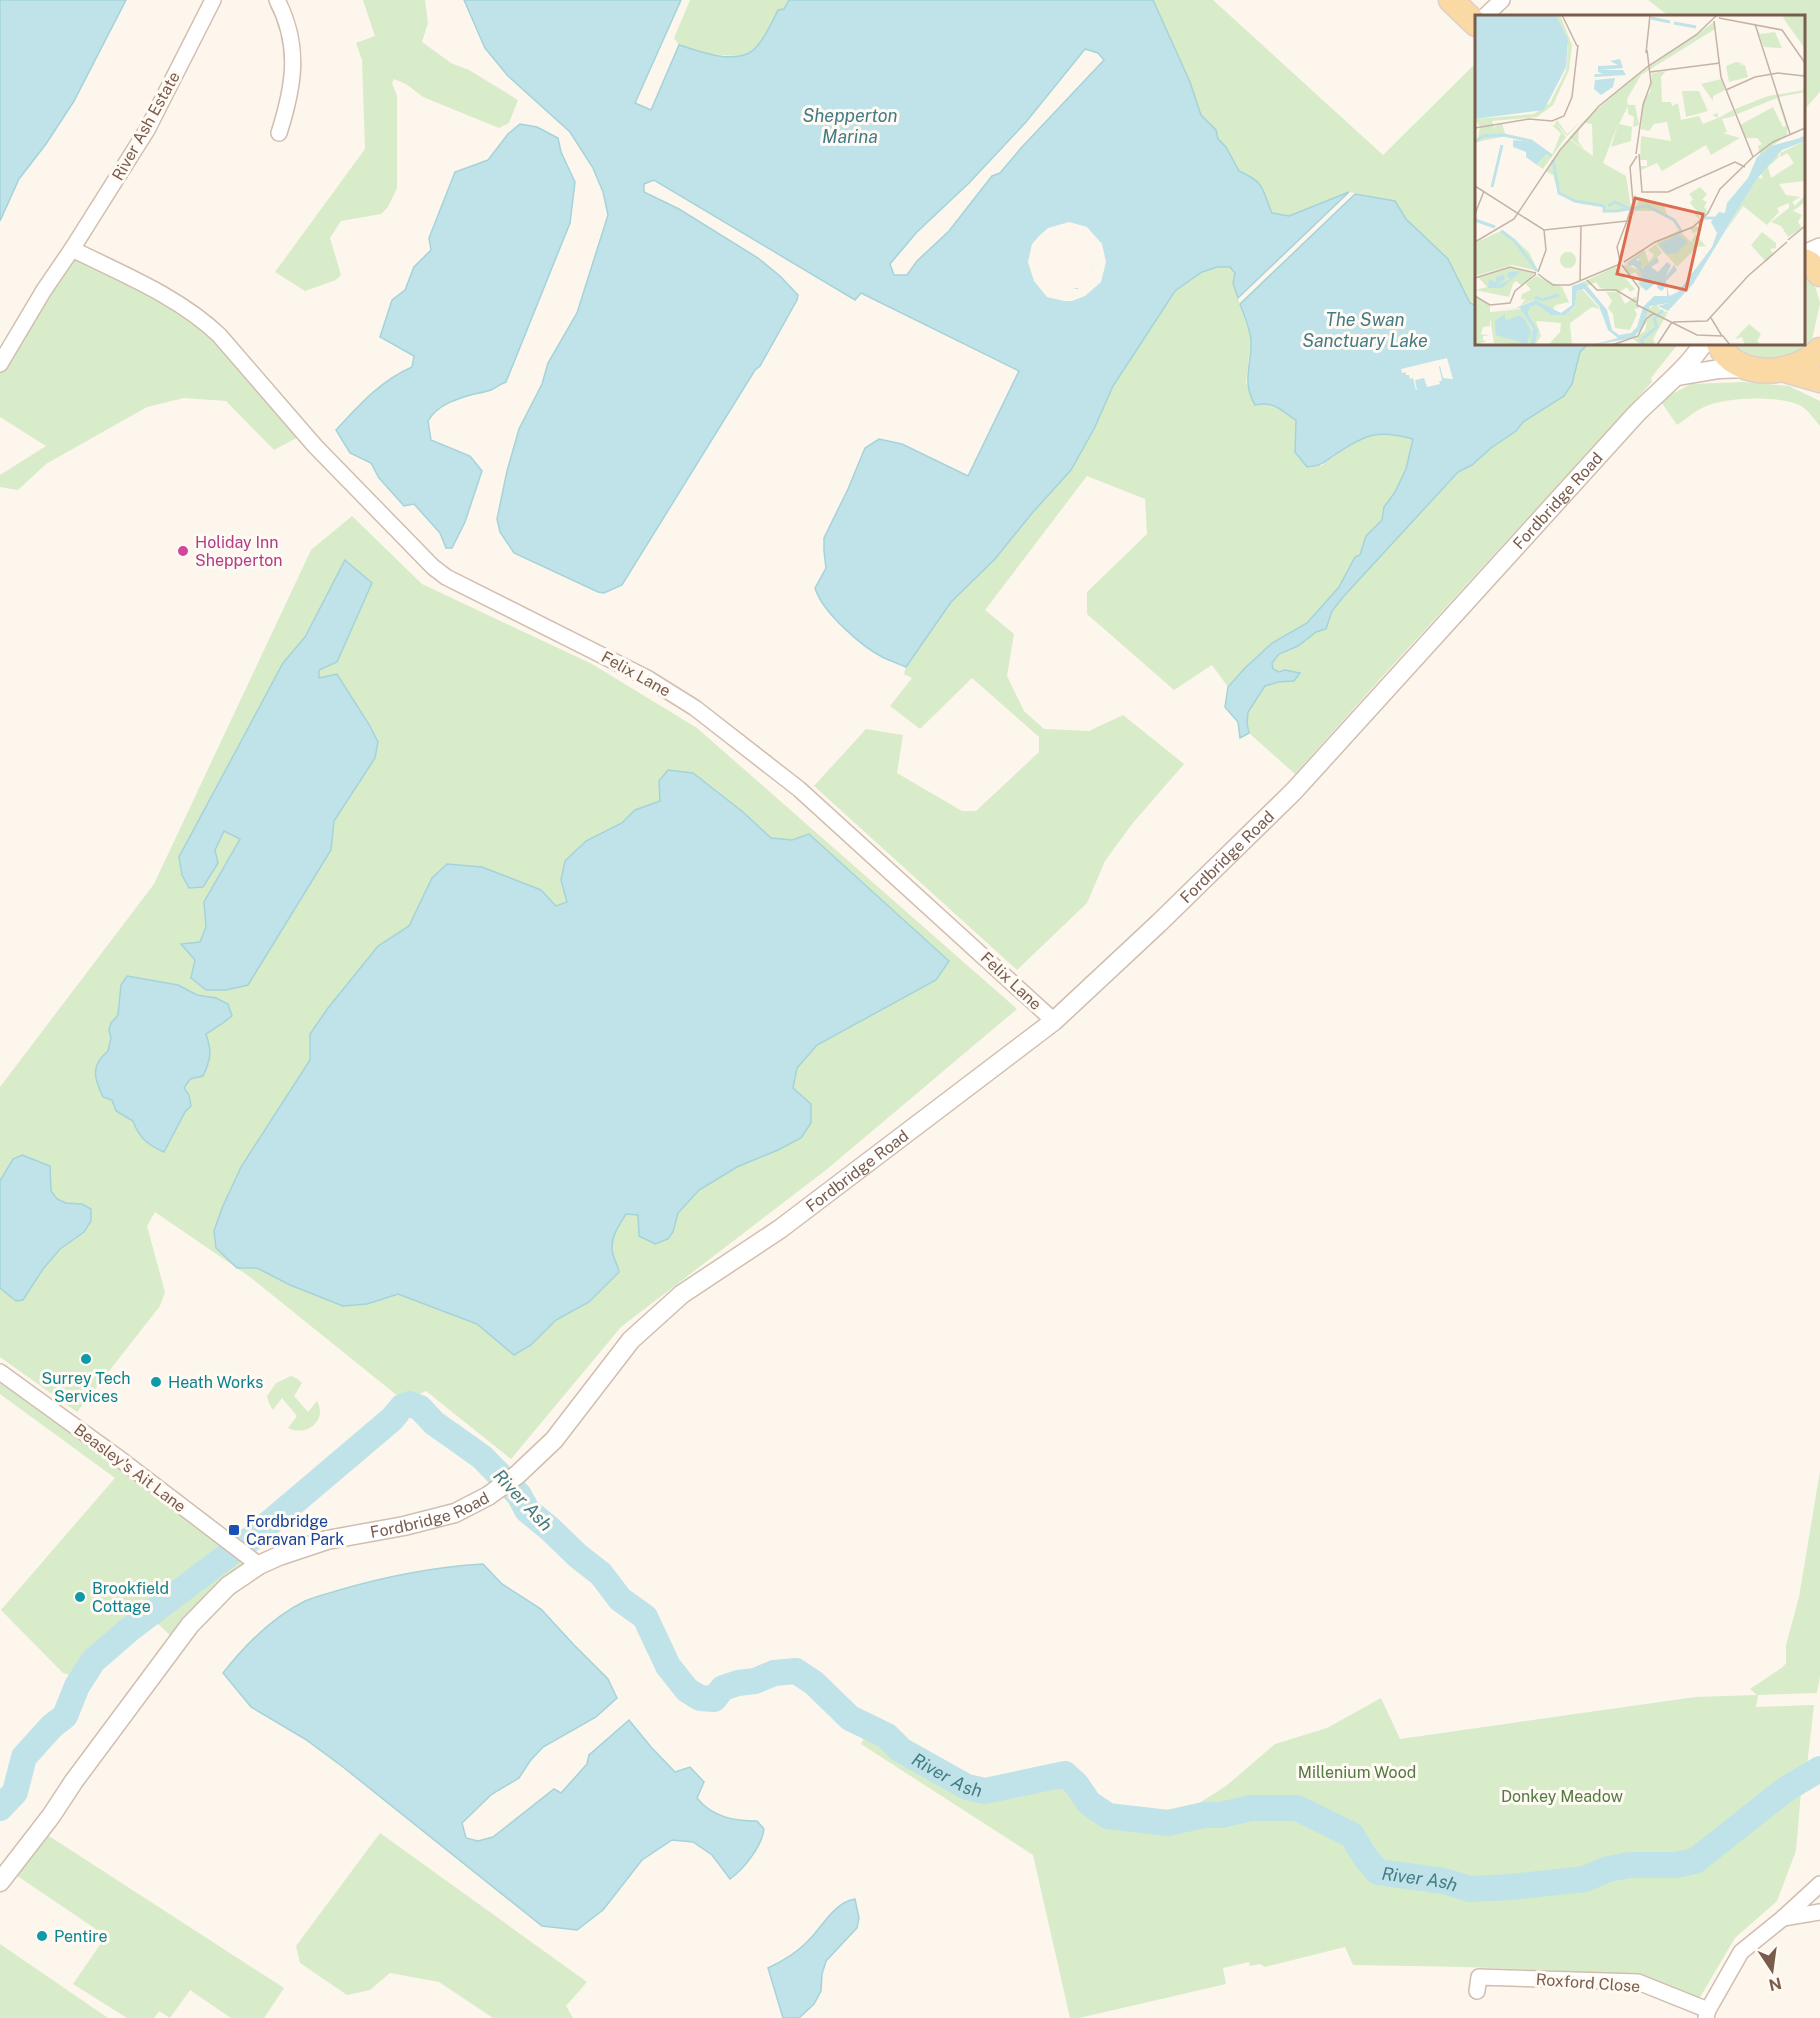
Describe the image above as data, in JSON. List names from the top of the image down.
{
  "streets": {
    "street": [
      "River Ash Estate",
      "Fordbridge Road",
      "Felix Lane",
      "Beasley's Ait Lane",
      "Roxford Close"
    ]
  },
  "crossings": [
    ["River Ash Estate", "Felix Lane"],
    ["Fordbridge Road", "Felix Lane"],
    ["Fordbridge Road", "Beasley's Ait Lane"]
  ],
  "water": ["Shepperton Marina", "The Swan Sanctuary Lake", "River Ash"],
  "parks": ["Millenium Wood", "Donkey Meadow"],
  "places": {
    "other": [
      "Holiday Inn Shepperton",
      "Surrey Tech Services",
      "Heath Works",
      "Brookfield Cottage",
      "Pentire"
    ],
    "transit": ["Fordbridge Caravan Park"]
  },
  "north": "bottom"
}
